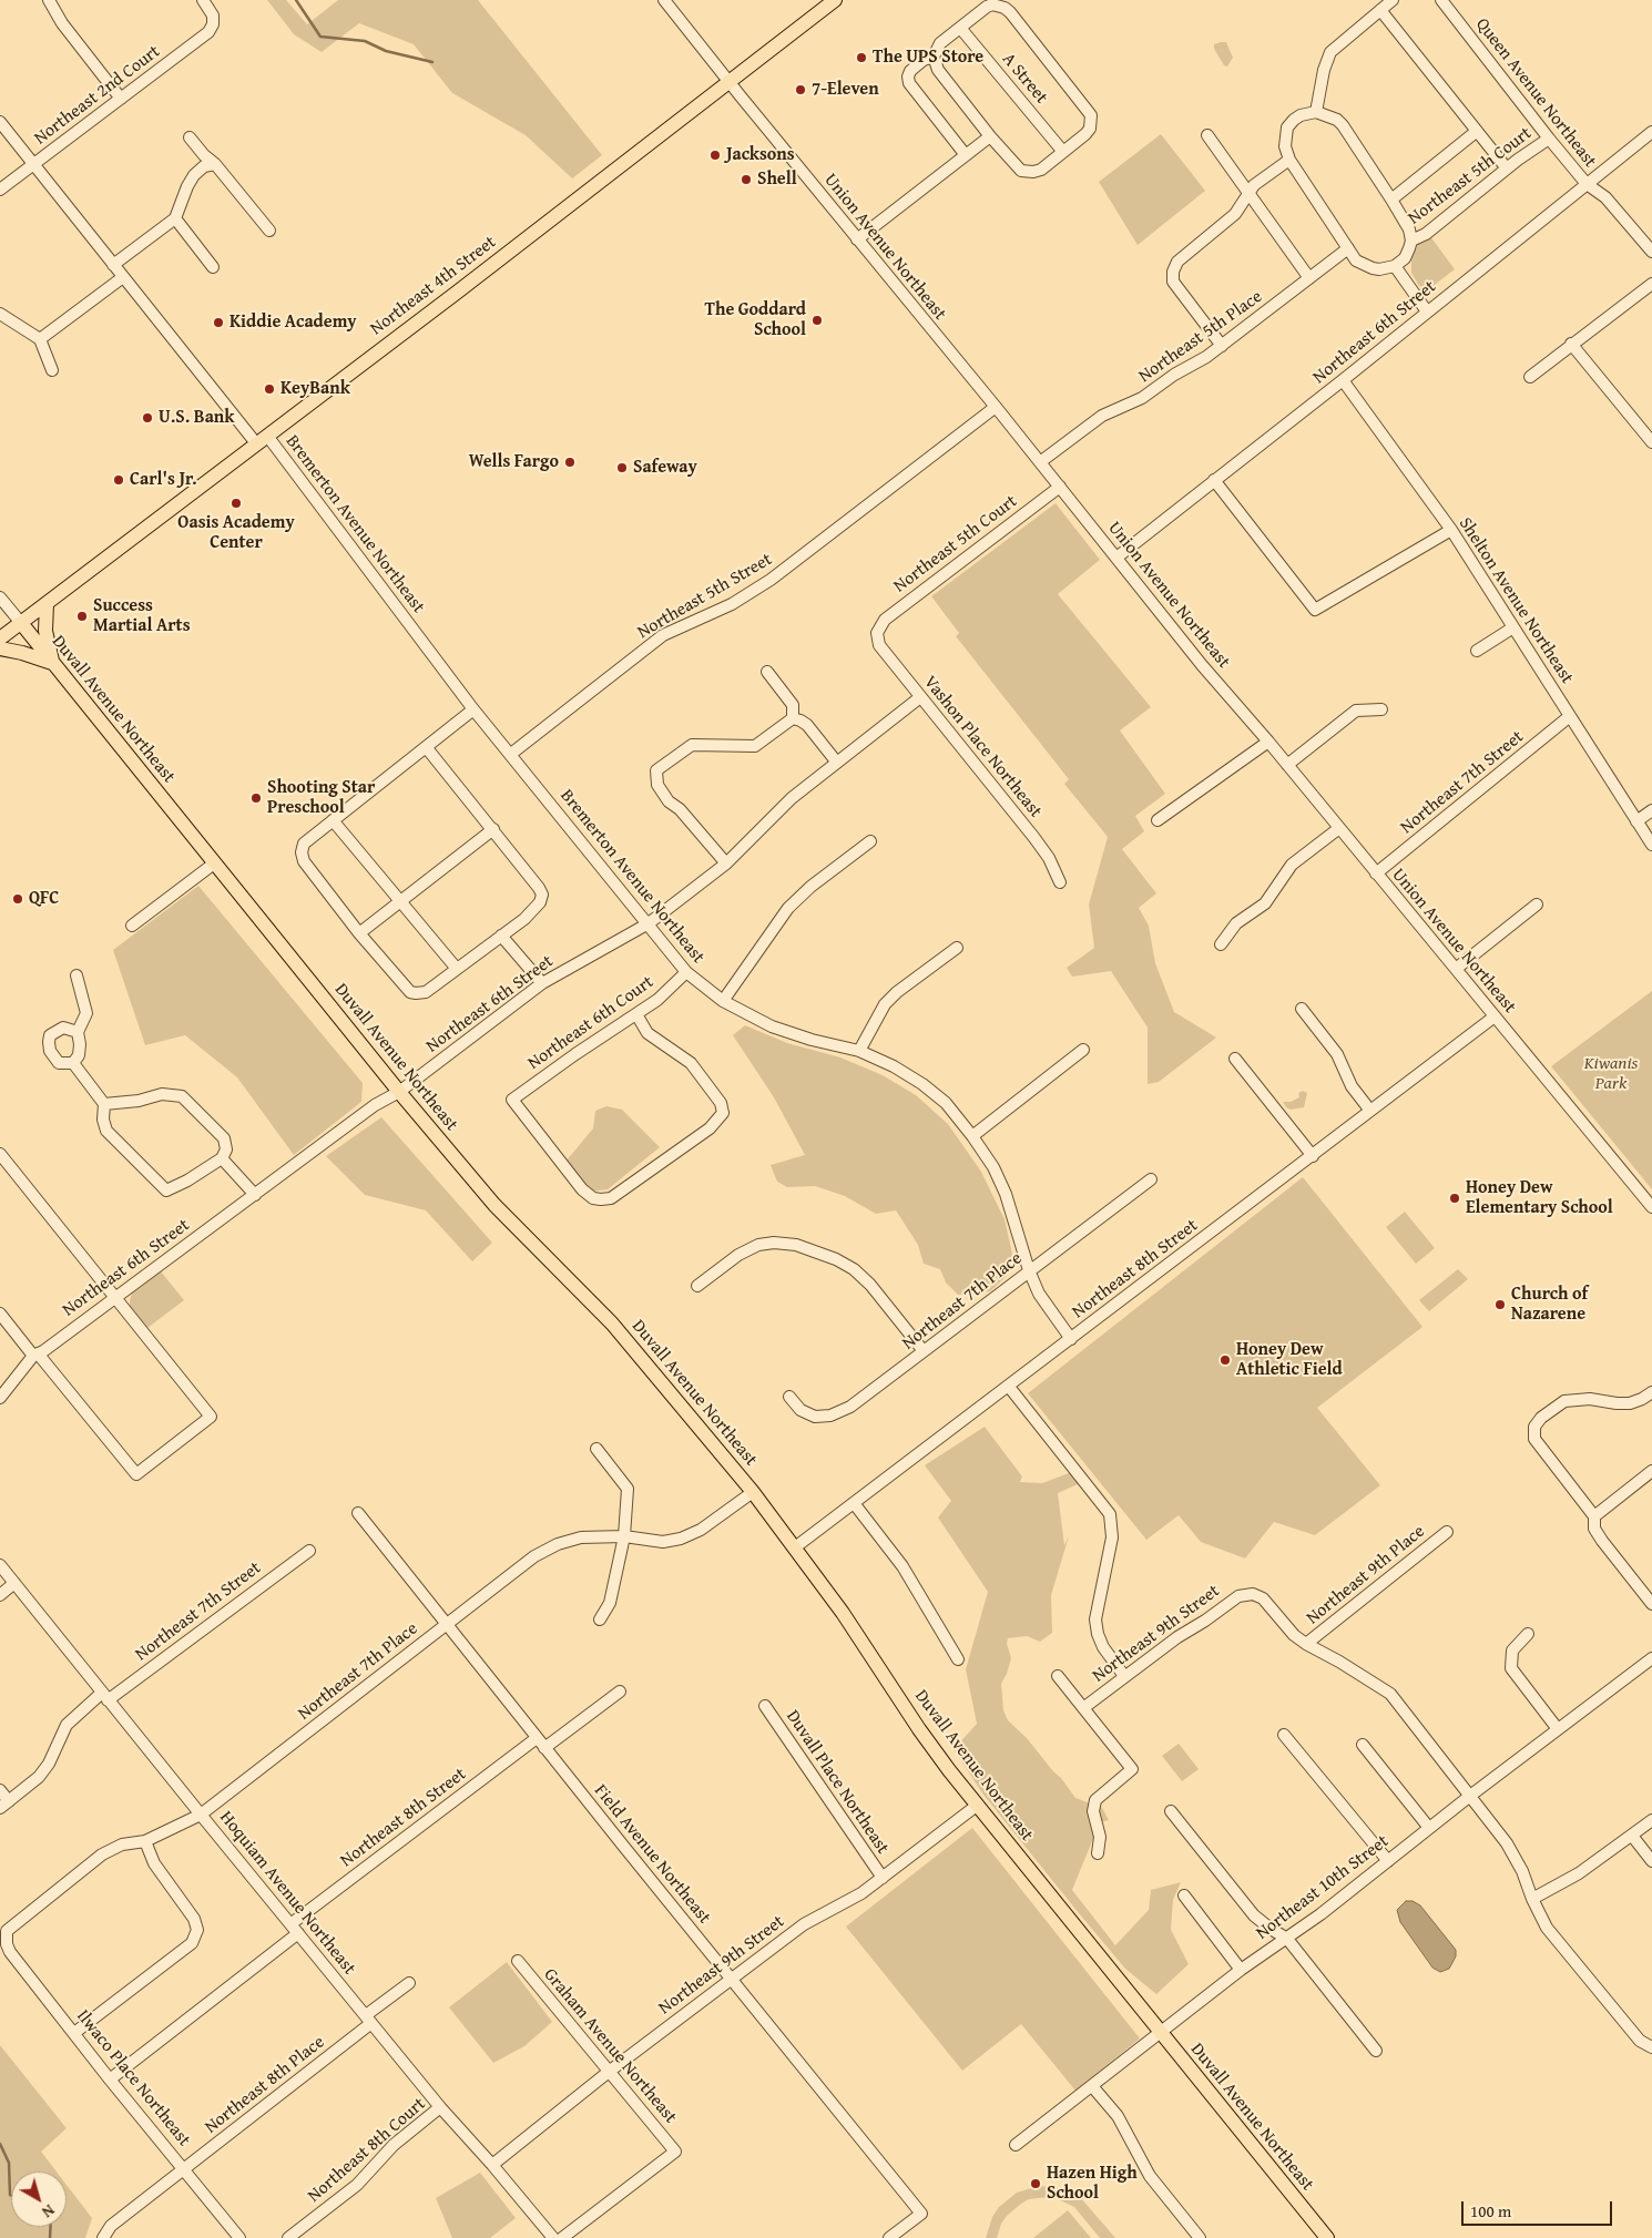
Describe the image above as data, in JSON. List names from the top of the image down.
{
  "streets": {
    "main road": ["Northeast 4th Street", "Duvall Avenue Northeast"],
    "street": [
      "A Street",
      "Queen Avenue Northeast",
      "Northeast 2nd Court",
      "Northeast 5th Court",
      "Union Avenue Northeast",
      "Northeast 6th Street",
      "Northeast 5th Place",
      "Bremerton Avenue Northeast",
      "Northeast 5th Street",
      "Shelton Avenue Northeast",
      "Vashon Place Northeast",
      "Northeast 7th Street",
      "Northeast 6th Court",
      "Northeast 8th Street",
      "Northeast 7th Place",
      "Northeast 9th Place",
      "Northeast 9th Street",
      "Duvall Place Northeast",
      "Field Avenue Northeast",
      "Northeast 10th Street",
      "Hoquiam Avenue Northeast",
      "Graham Avenue Northeast",
      "Ilwaco Place Northeast",
      "Northeast 8th Place",
      "Northeast 8th Court"
    ]
  },
  "crossings": [
    ["Queen Avenue Northeast", "Northeast 5th Court"],
    ["Queen Avenue Northeast", "Northeast 6th Street"],
    ["Northeast 2nd Court", "Bremerton Avenue Northeast"],
    ["Northeast 5th Court", "Union Avenue Northeast"],
    ["Northeast 5th Court", "Vashon Place Northeast"],
    ["Union Avenue Northeast", "Northeast 4th Street"],
    ["Union Avenue Northeast", "Northeast 6th Street"],
    ["Union Avenue Northeast", "Northeast 5th Place"],
    ["Union Avenue Northeast", "Northeast 5th Street"],
    ["Union Avenue Northeast", "Northeast 7th Street"],
    ["Union Avenue Northeast", "Northeast 8th Street"],
    ["Northeast 4th Street", "Bremerton Avenue Northeast"],
    ["Northeast 4th Street", "Duvall Avenue Northeast"],
    ["Northeast 6th Street", "Bremerton Avenue Northeast"],
    ["Northeast 6th Street", "Shelton Avenue Northeast"],
    ["Northeast 6th Street", "Duvall Avenue Northeast"],
    ["Northeast 6th Street", "Vashon Place Northeast"],
    ["Bremerton Avenue Northeast", "Northeast 5th Street"],
    ["Bremerton Avenue Northeast", "Northeast 6th Court"],
    ["Bremerton Avenue Northeast", "Northeast 8th Street"],
    ["Bremerton Avenue Northeast", "Northeast 7th Place"],
    ["Shelton Avenue Northeast", "Northeast 7th Street"],
    ["Duvall Avenue Northeast", "Northeast 8th Street"],
    ["Duvall Avenue Northeast", "Northeast 7th Place"],
    ["Duvall Avenue Northeast", "Northeast 9th Street"],
    ["Duvall Avenue Northeast", "Northeast 10th Street"],
    ["Northeast 7th Street", "Hoquiam Avenue Northeast"],
    ["Northeast 8th Street", "Field Avenue Northeast"],
    ["Northeast 8th Street", "Hoquiam Avenue Northeast"],
    ["Northeast 8th Street", "Ilwaco Place Northeast"],
    ["Northeast 7th Place", "Field Avenue Northeast"],
    ["Northeast 7th Place", "Hoquiam Avenue Northeast"],
    ["Northeast 7th Place", "Ilwaco Place Northeast"],
    ["Northeast 9th Place", "Northeast 9th Street"],
    ["Northeast 9th Street", "Duvall Place Northeast"],
    ["Northeast 9th Street", "Field Avenue Northeast"],
    ["Northeast 9th Street", "Hoquiam Avenue Northeast"],
    ["Northeast 9th Street", "Graham Avenue Northeast"],
    ["Hoquiam Avenue Northeast", "Northeast 8th Place"],
    ["Hoquiam Avenue Northeast", "Northeast 8th Court"],
    ["Ilwaco Place Northeast", "Northeast 8th Place"]
  ],
  "parks": ["Kiwanis Park"],
  "places": [
    "The UPS Store",
    "7-Eleven",
    "Jacksons",
    "Shell",
    "The Goddard School",
    "Kiddie Academy",
    "KeyBank",
    "U.S. Bank",
    "Wells Fargo",
    "Safeway",
    "Carl's Jr.",
    "Oasis Academy Center",
    "Success Martial Arts",
    "Shooting Star Preschool",
    "QFC",
    "Honey Dew Elementary School",
    "Church of Nazarene",
    "Honey Dew Athletic Field",
    "Hazen High School"
  ],
  "scale_bar": "100 m",
  "north": "bottom right"
}
